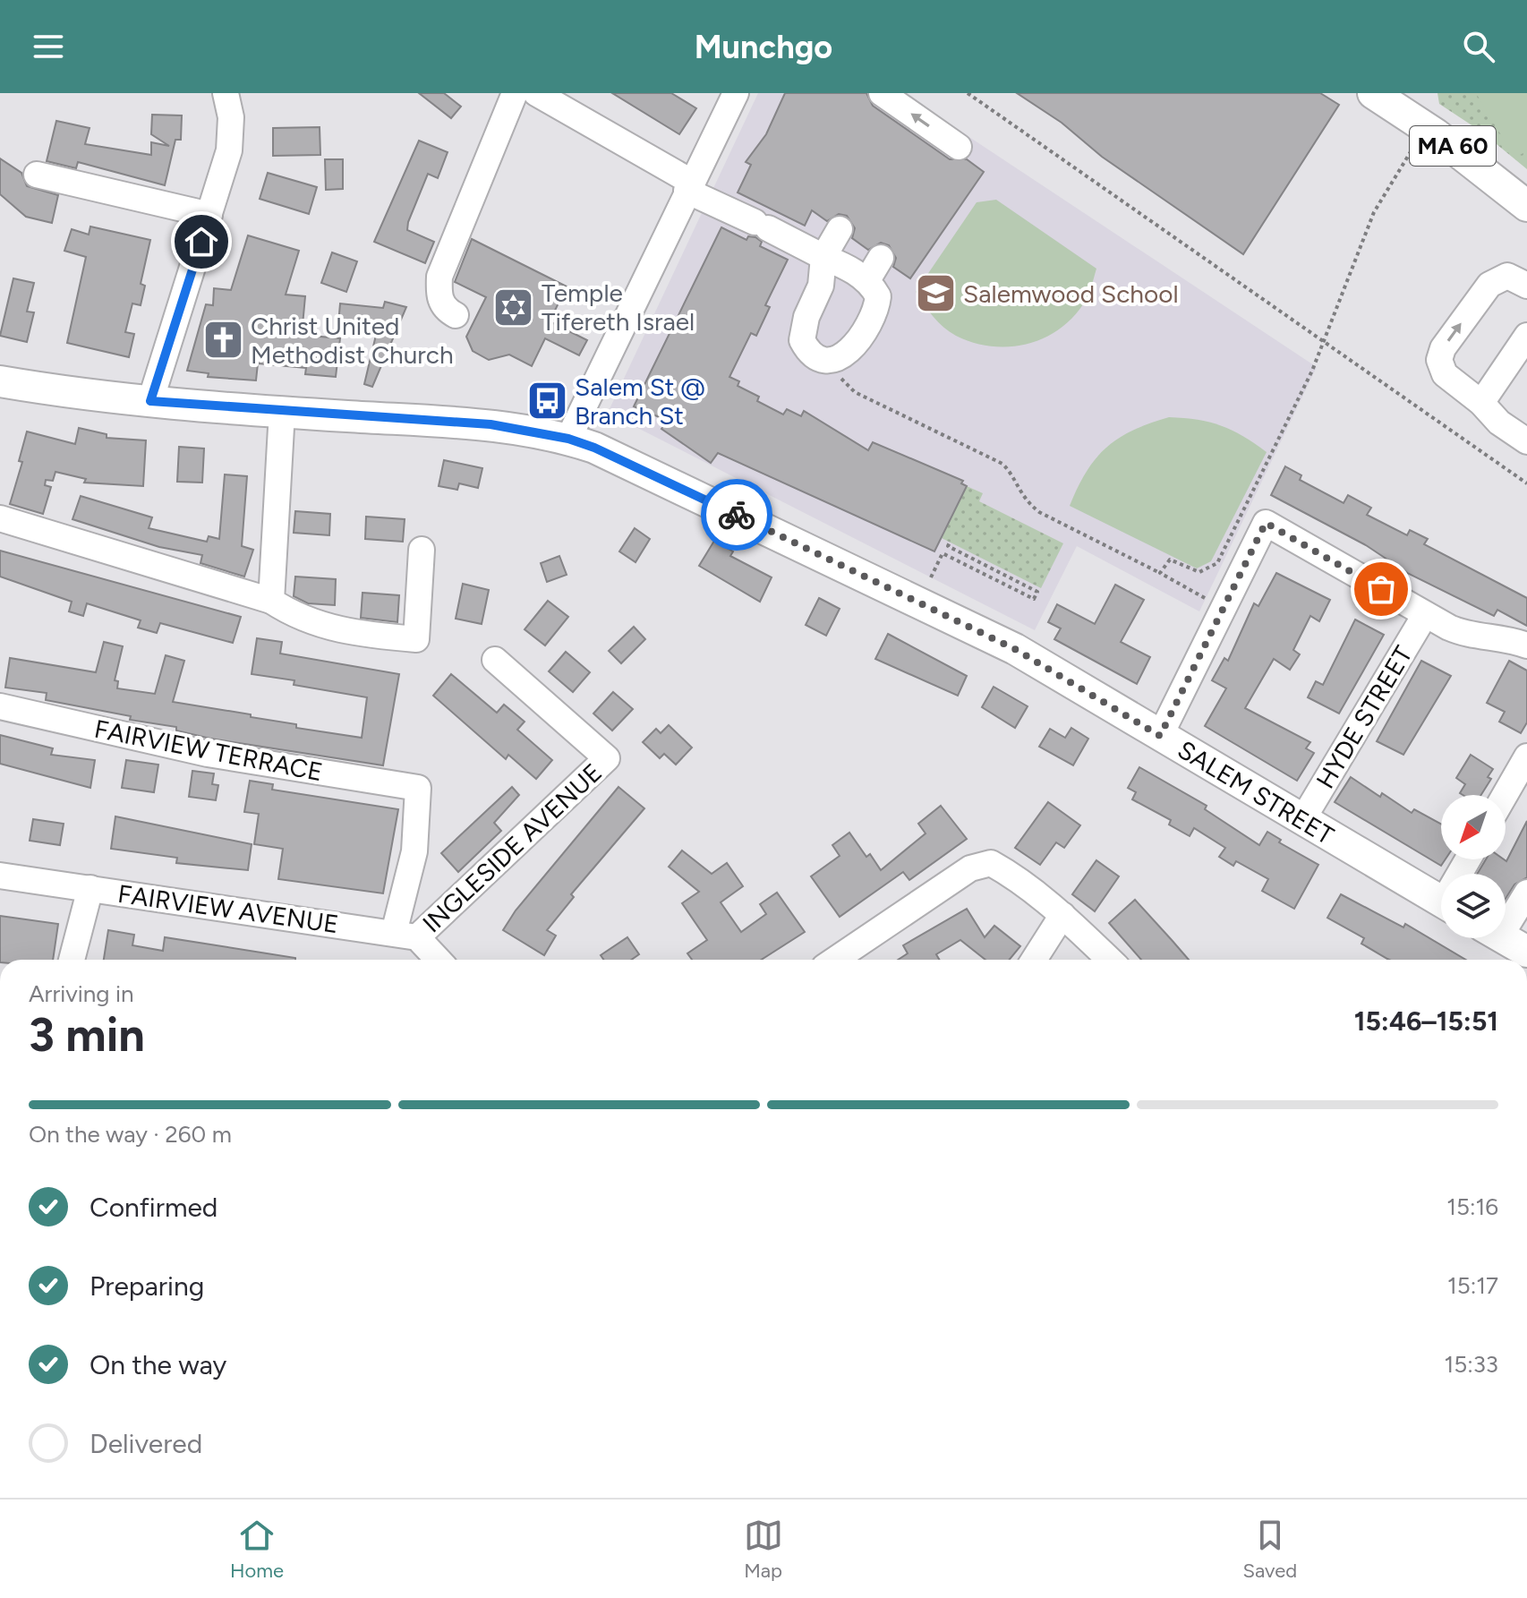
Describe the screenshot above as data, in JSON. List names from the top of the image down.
{
  "streets": {
    "main road": ["MA 60", "SALEM STREET"],
    "street": [
      "HYDE STREET",
      "FAIRVIEW TERRACE",
      "INGLESIDE AVENUE",
      "FAIRVIEW AVENUE"
    ]
  },
  "crossings": [
    ["HYDE STREET", "SALEM STREET"],
    ["FAIRVIEW TERRACE", "INGLESIDE AVENUE"],
    ["FAIRVIEW TERRACE", "FAIRVIEW AVENUE"],
    ["INGLESIDE AVENUE", "FAIRVIEW AVENUE"]
  ],
  "places": {
    "school or university": ["Salemwood School"],
    "synagogue": ["Temple Tifereth Israel"],
    "church": ["Christ United Methodist Church"],
    "bus stop": ["Salem St @ Branch St"]
  },
  "north": "bottom left",
  "page": {
    "header": "Munchgo",
    "heading": ["3 min", "Arriving in", "15:46–15:51"],
    "bar": "On the way · 260 m",
    "list": [
      ["Confirmed", "15:16"],
      ["Preparing", "15:17"],
      ["On the way", "15:33"],
      "Delivered"
    ],
    "tabs": ["Home", "Map", "Saved"]
  }
}
